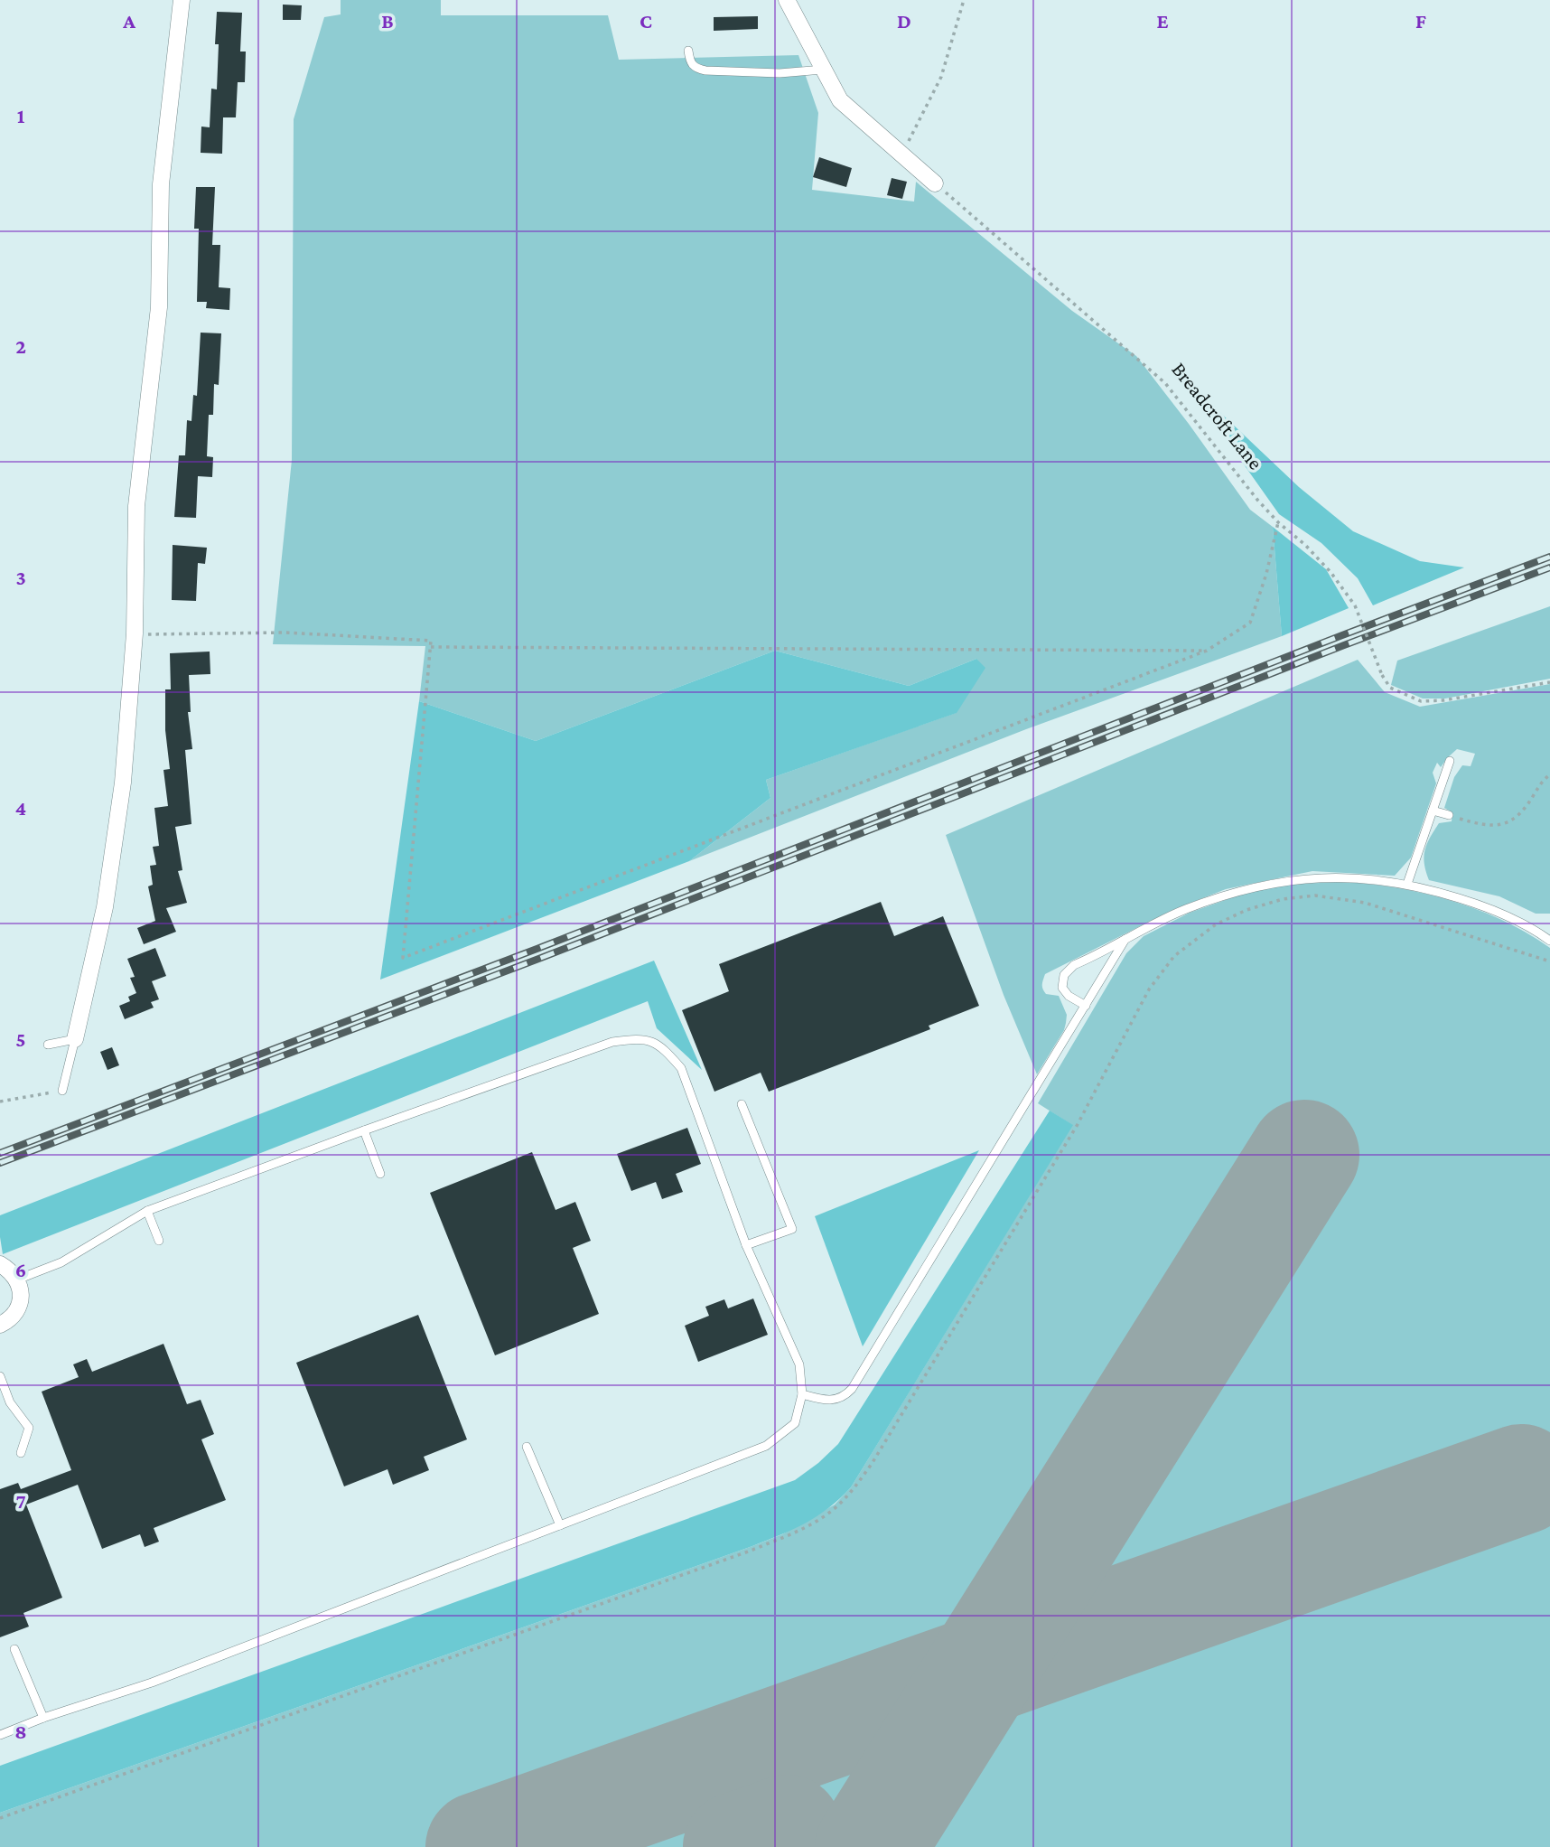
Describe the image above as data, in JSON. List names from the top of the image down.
{
  "streets": {
    "path": ["Breadcroft Lane"]
  },
  "grid": {
    "columns": [
      "A",
      "B",
      "C",
      "D",
      "E",
      "F"
    ],
    "rows": [
      "1",
      "2",
      "3",
      "4",
      "5",
      "6",
      "7",
      "8"
    ]
  }
}
